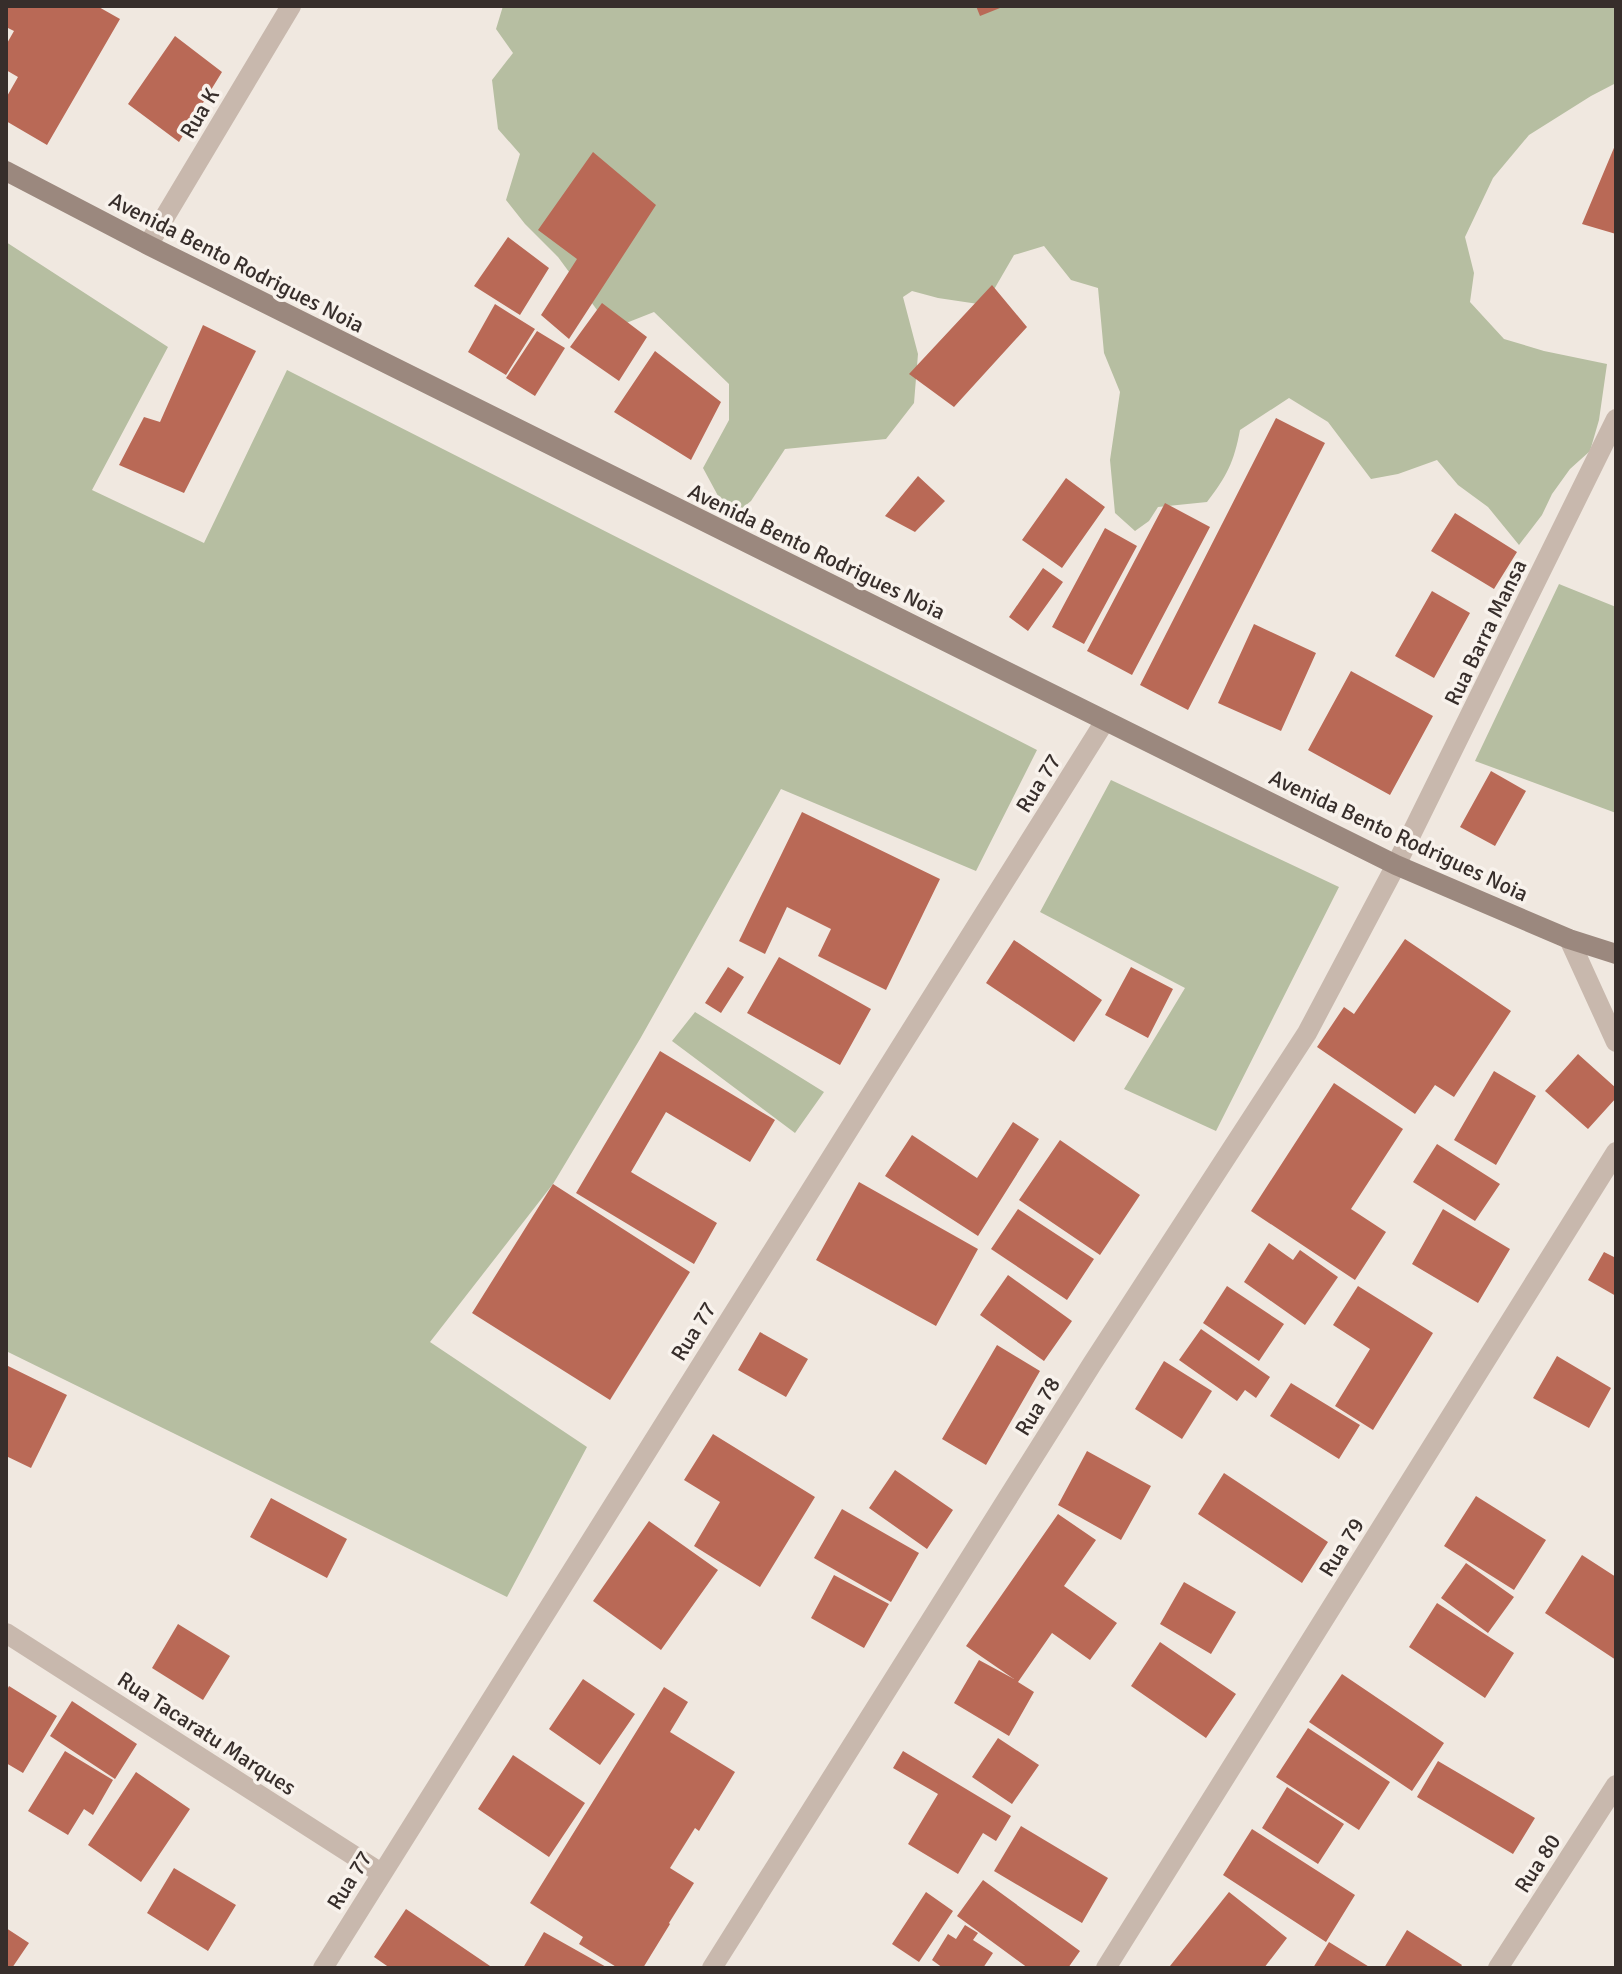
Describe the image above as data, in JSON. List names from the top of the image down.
{
  "streets": {
    "street": [
      "Rua K",
      "Avenida Bento Rodrigues Noia",
      "Rua Barra Mansa",
      "Rua 77",
      "Rua 78",
      "Rua 79",
      "Rua Tacaratu Marques",
      "Rua 80"
    ]
  },
  "crossings": [
    ["Rua K", "Avenida Bento Rodrigues Noia"],
    ["Avenida Bento Rodrigues Noia", "Rua Barra Mansa"],
    ["Avenida Bento Rodrigues Noia", "Rua 77"],
    ["Avenida Bento Rodrigues Noia", "Rua 78"],
    ["Rua Barra Mansa", "Rua 78"],
    ["Rua 77", "Rua Tacaratu Marques"]
  ]
}
